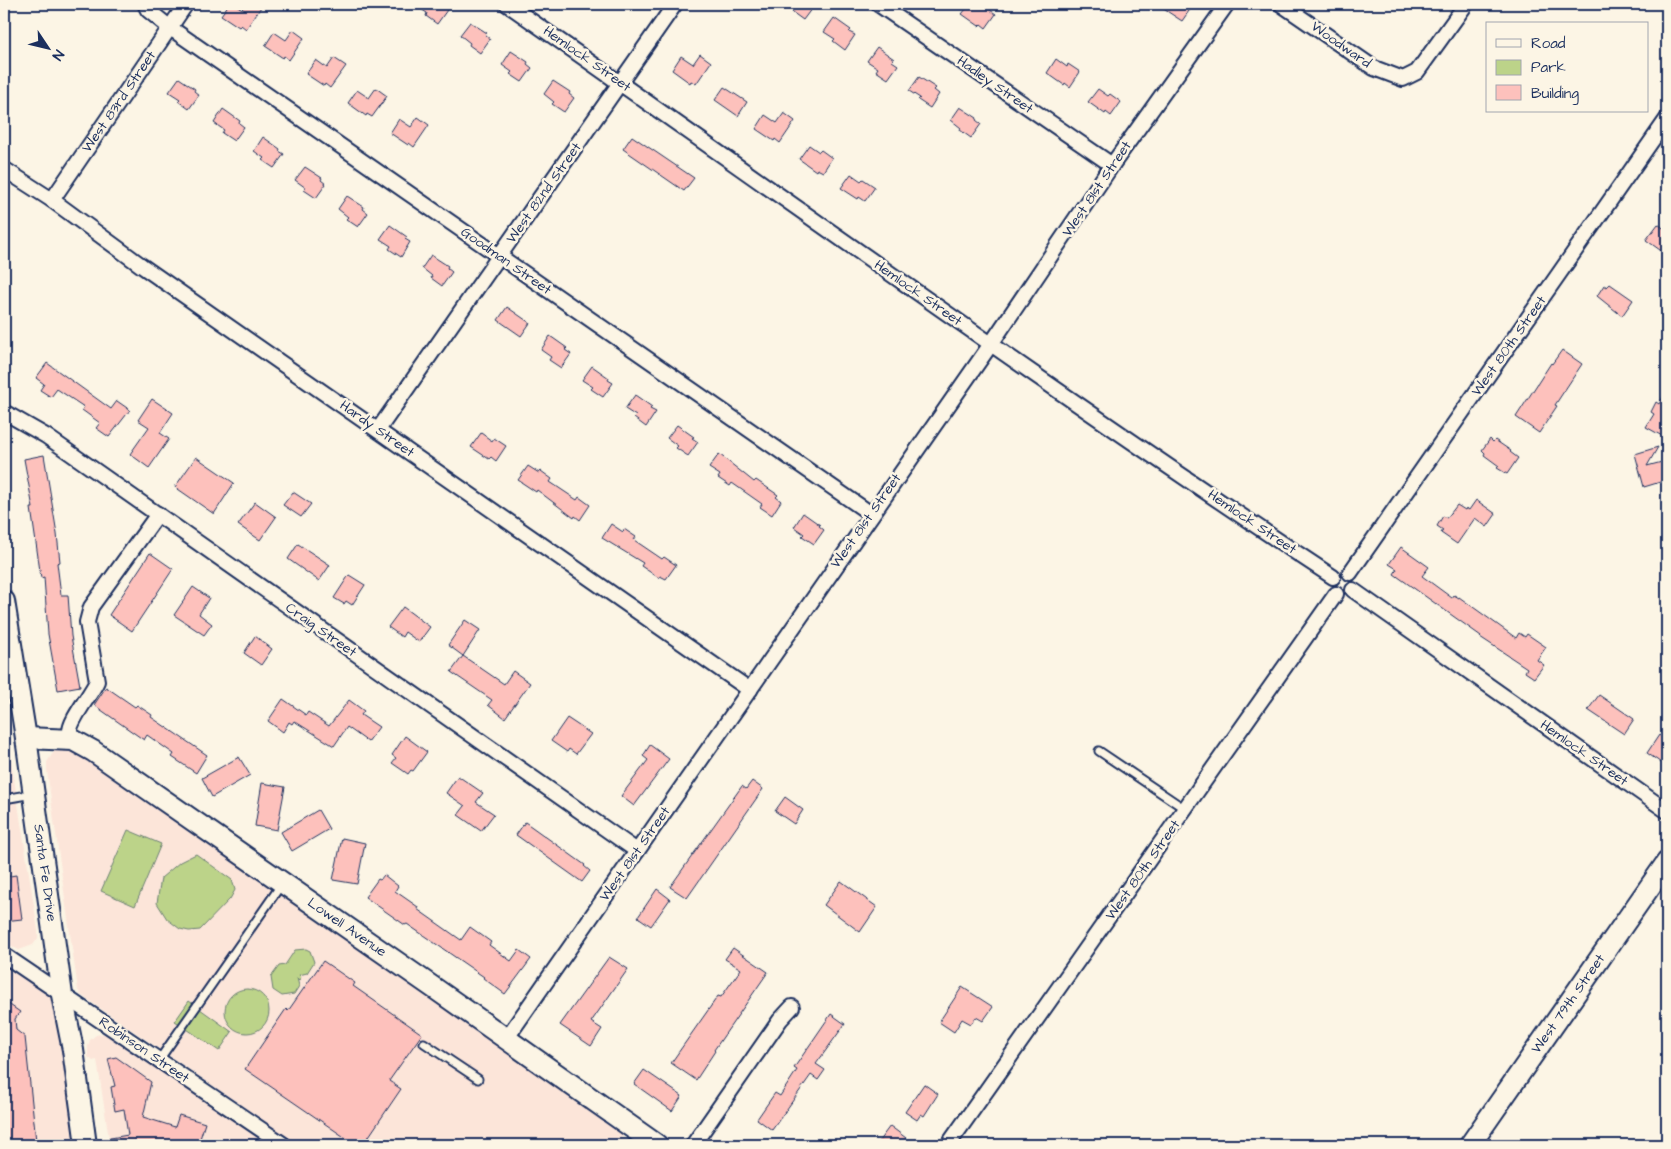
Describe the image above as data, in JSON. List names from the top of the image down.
{
  "streets": {
    "street": [
      "Woodward",
      "Hemlock Street",
      "Hadley Street",
      "West 83rd Street",
      "West 81st Street",
      "West 82nd Street",
      "Goodman Street",
      "West 80th Street",
      "Hardy Street",
      "Craig Street",
      "Santa Fe Drive",
      "Lowell Avenue",
      "West 79th Street",
      "Robinson Street"
    ]
  },
  "crossings": [
    ["Hemlock Street", "West 81st Street"],
    ["Hemlock Street", "West 82nd Street"],
    ["Hemlock Street", "West 80th Street"],
    ["Hadley Street", "West 81st Street"],
    ["West 83rd Street", "Goodman Street"],
    ["West 83rd Street", "Hardy Street"],
    ["West 81st Street", "Goodman Street"],
    ["West 81st Street", "Hardy Street"],
    ["West 81st Street", "Craig Street"],
    ["West 81st Street", "Lowell Avenue"],
    ["West 82nd Street", "Goodman Street"],
    ["West 82nd Street", "Hardy Street"],
    ["Santa Fe Drive", "Lowell Avenue"],
    ["Santa Fe Drive", "Robinson Street"]
  ],
  "legend": ["Road", "Park", "Building"],
  "north": "bottom right"
}
